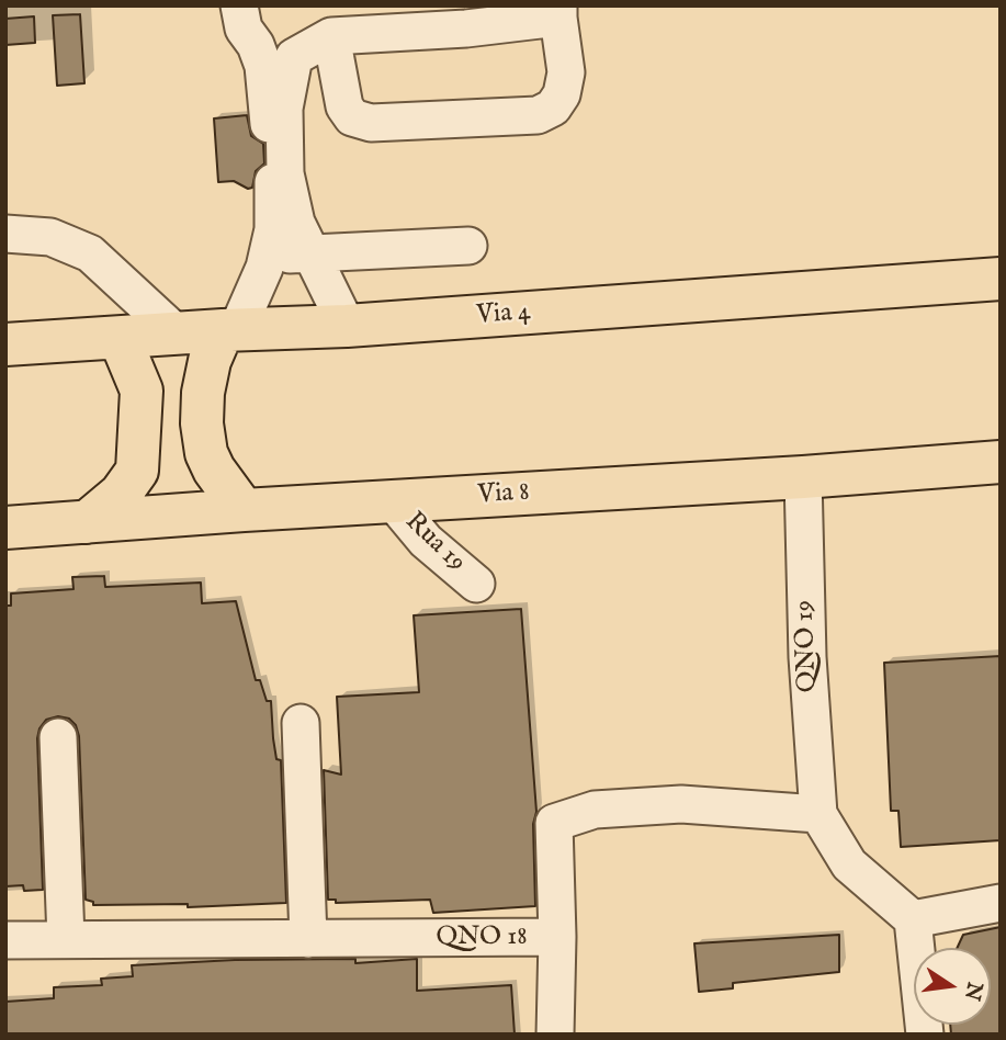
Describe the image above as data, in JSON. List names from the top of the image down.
{
  "streets": {
    "main road": ["Via 4", "Via 8"],
    "street": ["Rua 19", "QNO 19", "QNO 18"]
  },
  "crossings": [
    ["Via 8", "Rua 19"],
    ["Via 8", "QNO 19"]
  ],
  "north": "right"
}
